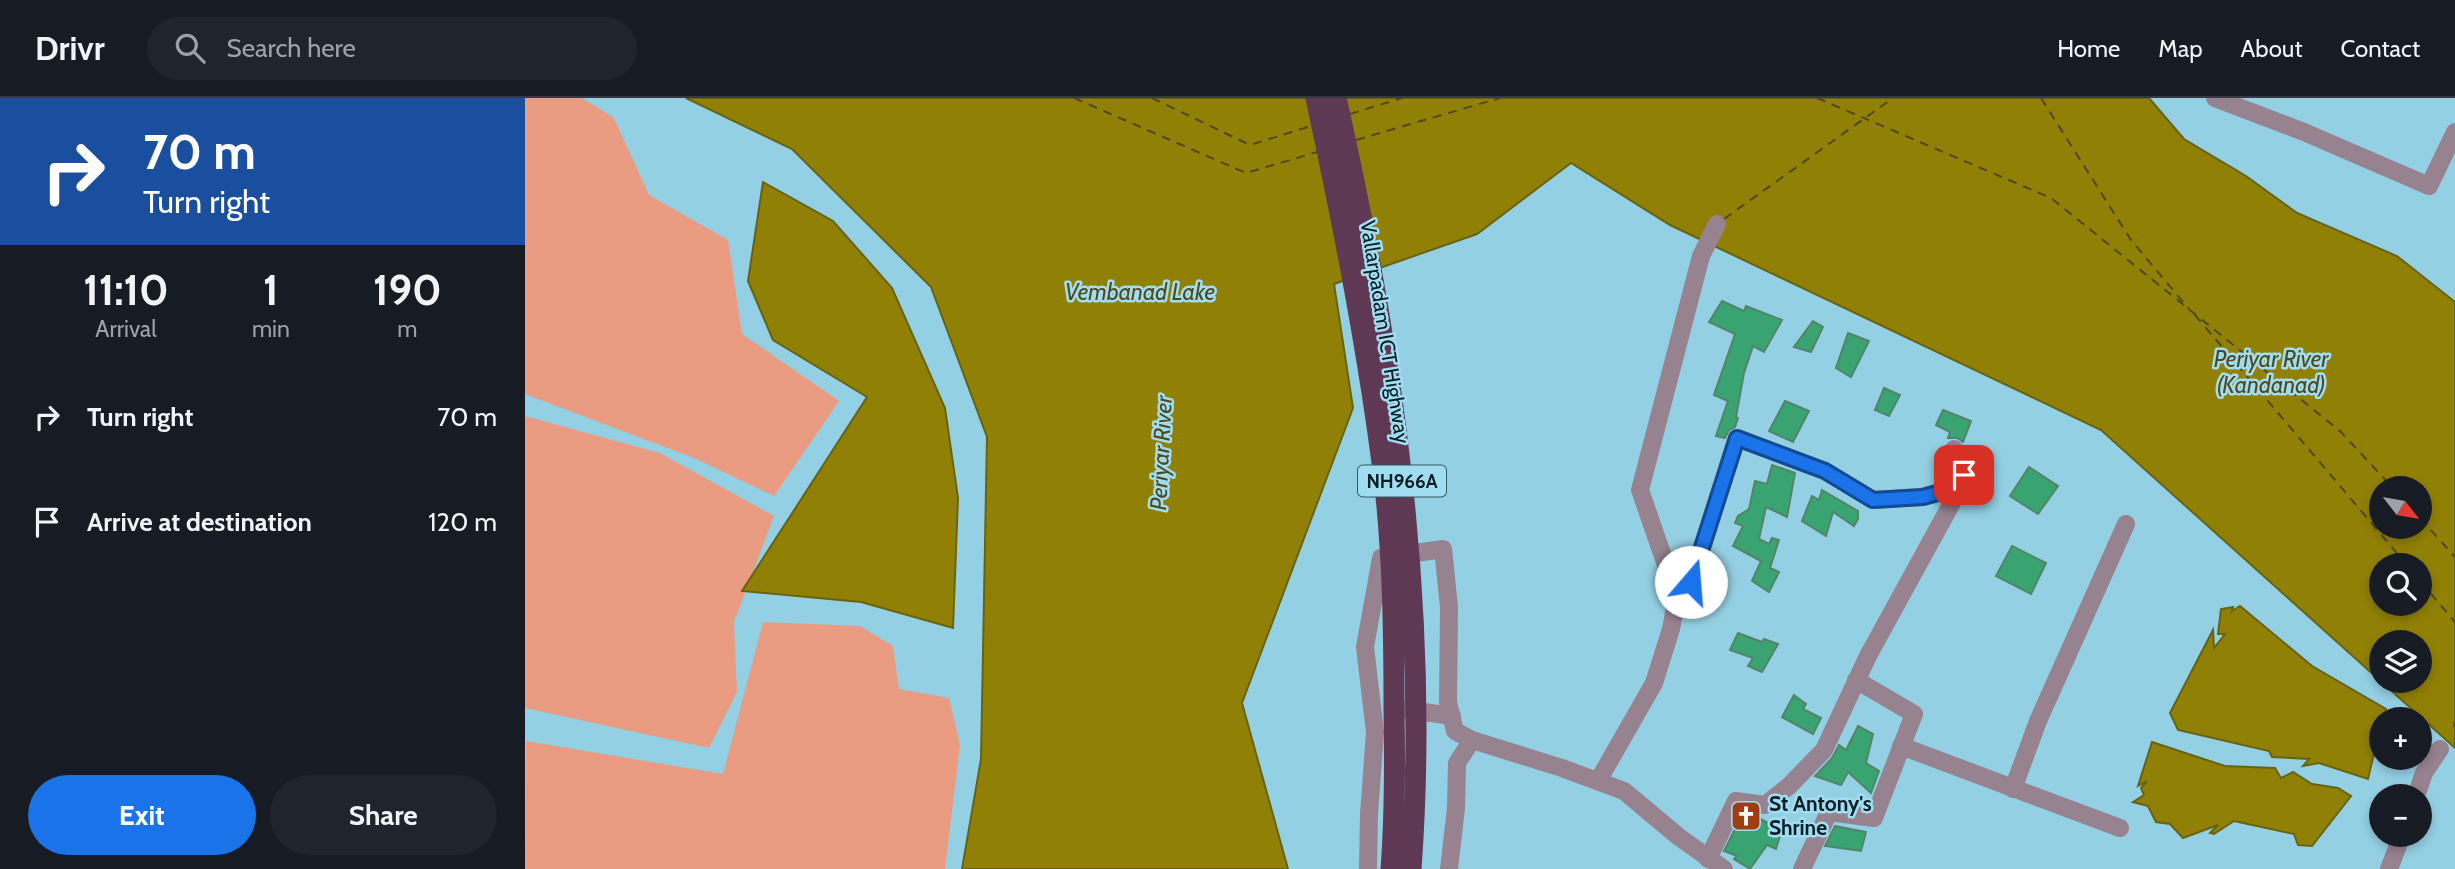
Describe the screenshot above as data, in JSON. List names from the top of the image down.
{
  "streets": {
    "highway": ["Vallarpadam ICT Highway", "NH966A"]
  },
  "water": ["Vembanad Lake", "Periyar River (Kandanad)", "Periyar River"],
  "places": {
    "church": ["St Antony's Shrine"]
  },
  "north": "bottom right",
  "page": {
    "header": "Drivr",
    "search": "Search here",
    "nav": [
      "Home",
      "Map",
      "About",
      "Contact"
    ],
    "turn": ["70 m", "Turn right"],
    "eta": [
      "11:10",
      "Arrival",
      "1",
      "min",
      "190",
      "m"
    ],
    "list": [
      {
        "name": "Turn right",
        "value": "70 m"
      },
      {
        "name": "Arrive at destination",
        "value": "120 m"
      }
    ],
    "map_buttons": ["+", "−"],
    "buttons": ["Exit", "Share"]
  }
}
